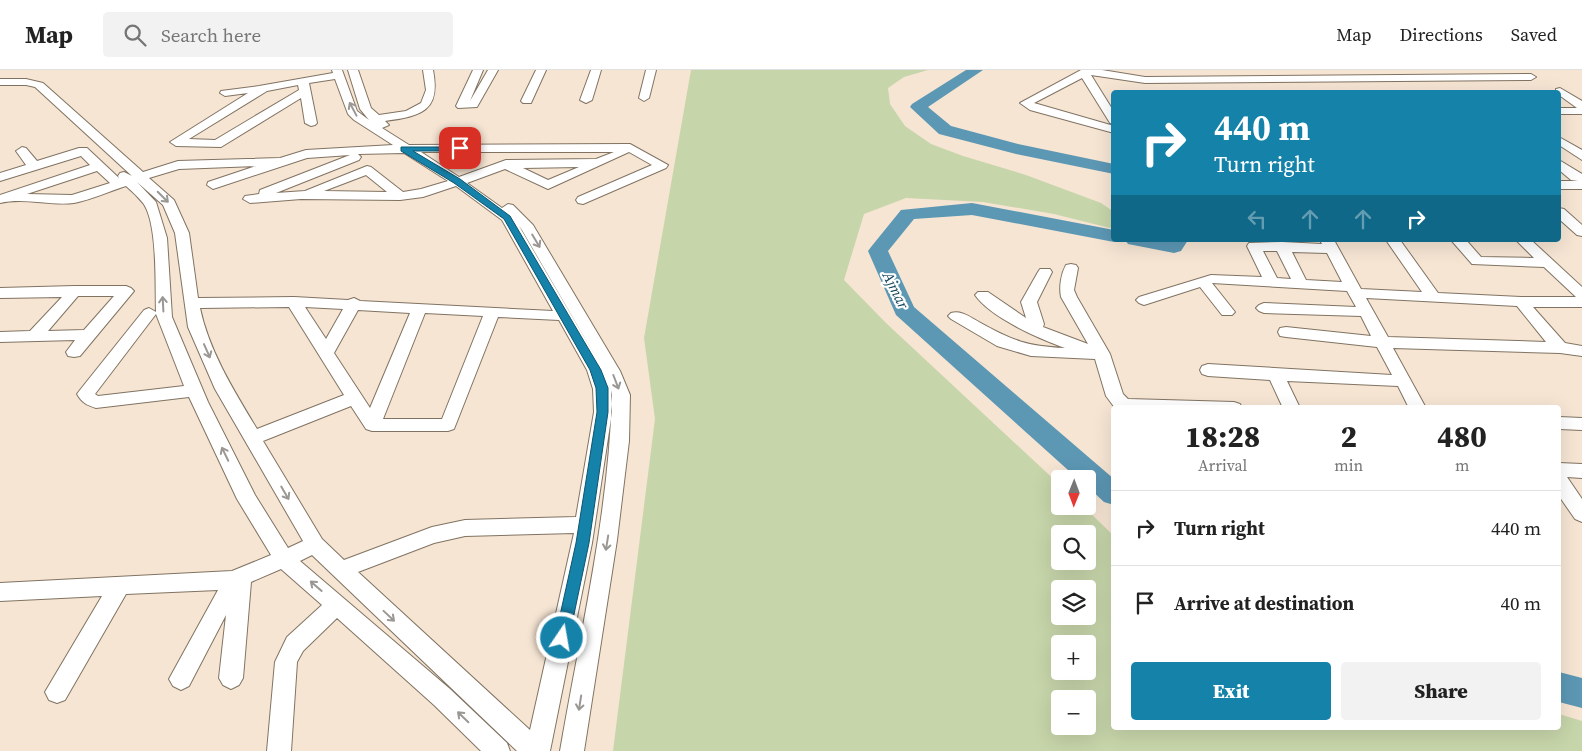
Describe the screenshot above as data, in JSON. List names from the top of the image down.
{
  "water": ["Ajmar"],
  "north": "bottom",
  "page": {
    "header": "Map",
    "search": "Search here",
    "nav": ["Map", "Directions", "Saved"],
    "turn": ["440 m", "Turn right"],
    "eta": [
      "18:28",
      "Arrival",
      "2",
      "min",
      "480",
      "m"
    ],
    "map_buttons": ["+", "−"],
    "list": [
      {
        "name": "Turn right",
        "value": "440 m"
      },
      {
        "name": "Arrive at destination",
        "value": "40 m"
      }
    ],
    "buttons": ["Exit", "Share"]
  }
}
